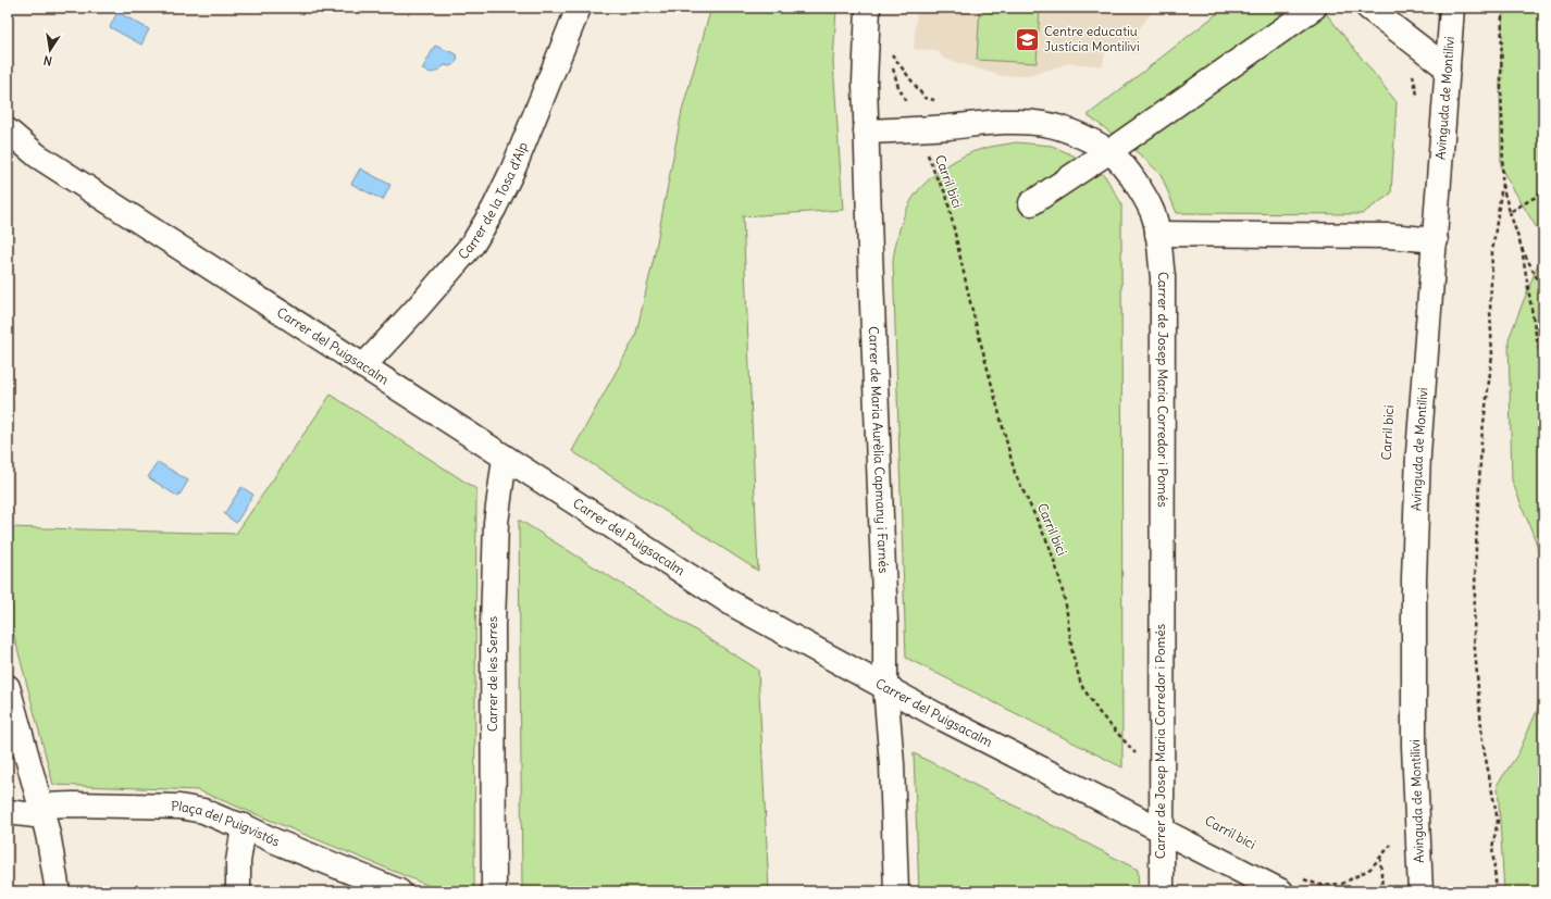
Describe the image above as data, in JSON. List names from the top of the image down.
{
  "streets": {
    "street": [
      "Avinguda de Montilivi",
      "Carrer de la Tosa d'Alp",
      "Carrer del Puigsacalm",
      "Carrer de Josep Maria Corredor i Pomés",
      "Carrer de Maria Aurèlia Capmany i Farnés",
      "Carrer de les Serres",
      "Plaça del Puigvistós"
    ],
    "path": ["Carril bici"]
  },
  "crossings": [
    ["Carril bici", "Carrer de Josep Maria Corredor i Pomés"],
    ["Carrer de la Tosa d'Alp", "Carrer del Puigsacalm"],
    ["Carrer del Puigsacalm", "Carrer de Josep Maria Corredor i Pomés"],
    ["Carrer del Puigsacalm", "Carrer de Maria Aurèlia Capmany i Farnés"],
    ["Carrer del Puigsacalm", "Carrer de les Serres"],
    ["Carrer de Josep Maria Corredor i Pomés", "Carrer de Maria Aurèlia Capmany i Farnés"]
  ],
  "places": {
    "school or university": ["Centre educatiu Justícia Montilivi"]
  },
  "north": "bottom"
}
